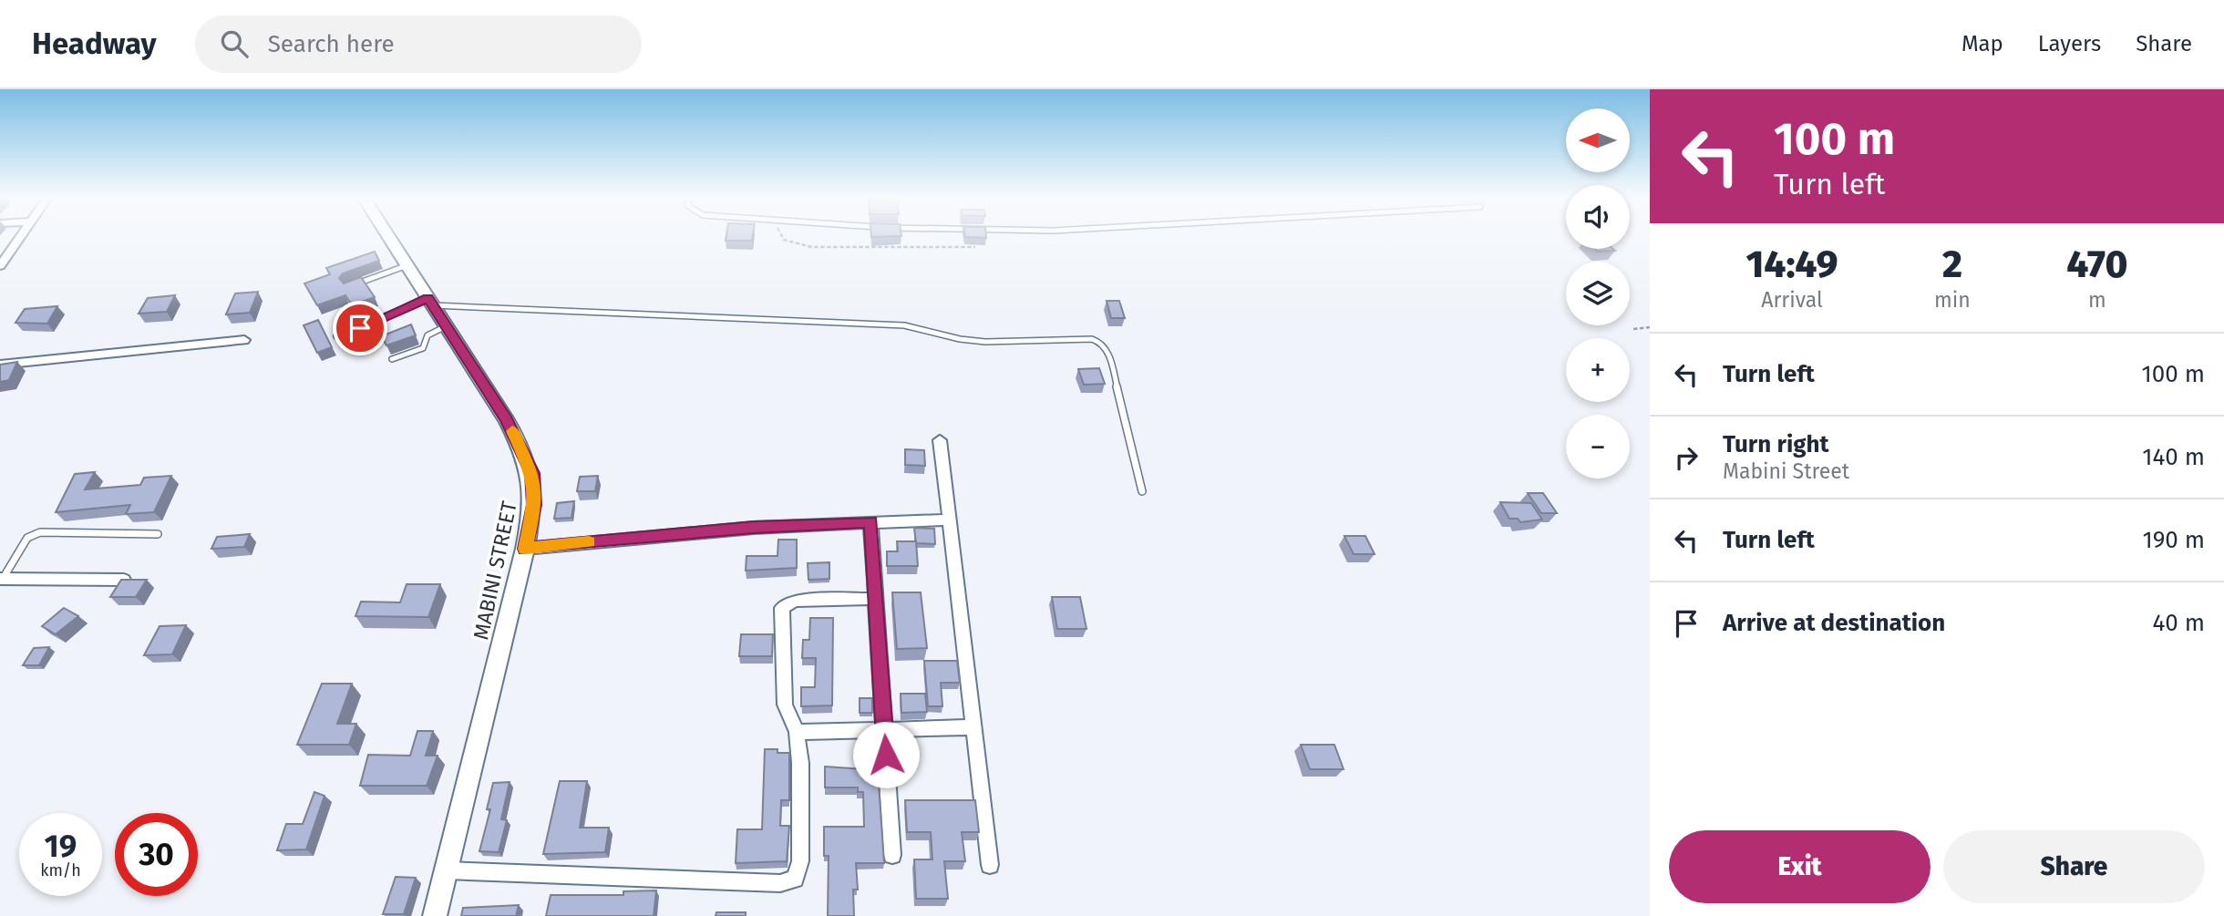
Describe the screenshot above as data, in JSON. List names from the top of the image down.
{
  "streets": {
    "main road": ["MABINI STREET"]
  },
  "north": "left",
  "page": {
    "header": "Headway",
    "search": "Search here",
    "nav": ["Map", "Layers", "Share"],
    "turn": ["100 m", "Turn left"],
    "map_buttons": ["+", "−"],
    "eta": [
      "14:49",
      "Arrival",
      "2",
      "min",
      "470",
      "m"
    ],
    "list": [
      {
        "name": "Turn left",
        "value": "100 m"
      },
      {
        "name": "Turn right",
        "note": "Mabini Street",
        "value": "140 m"
      },
      {
        "name": "Turn left",
        "value": "190 m"
      },
      {
        "name": "Arrive at destination",
        "value": "40 m"
      }
    ],
    "speed": "19 km/h",
    "limit": "30",
    "buttons": ["Exit", "Share"]
  }
}
